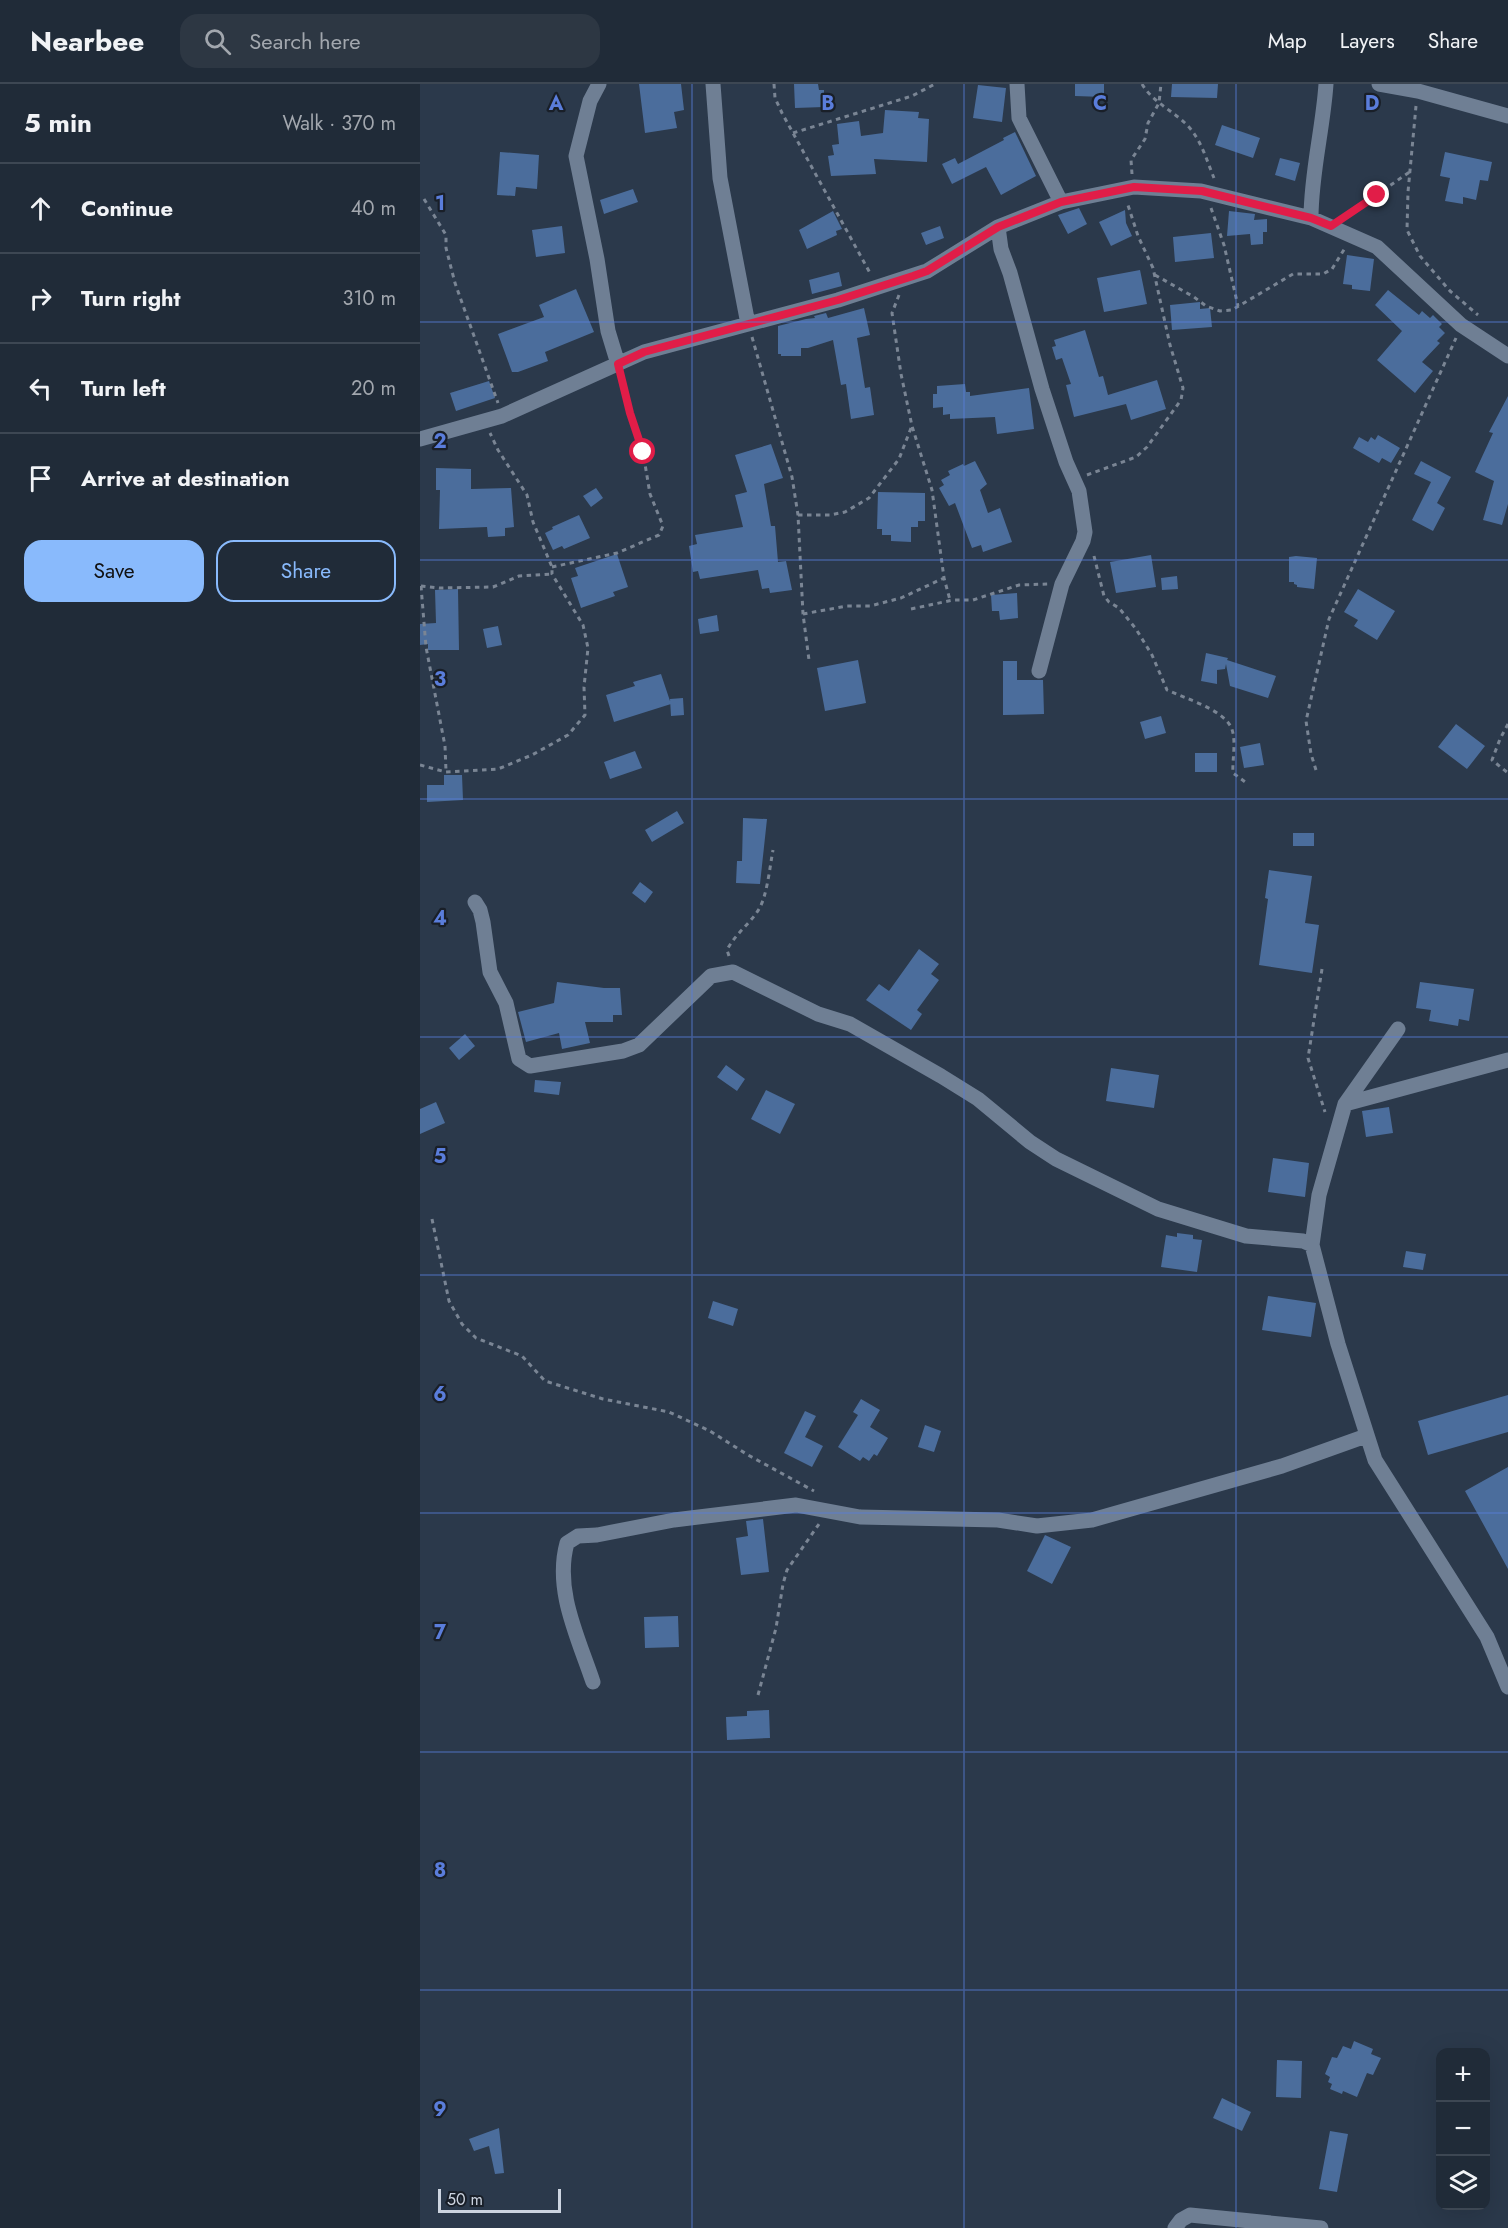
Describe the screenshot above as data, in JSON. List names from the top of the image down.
{
  "scale_bar": "50 m",
  "page": {
    "header": "Nearbee",
    "search": "Search here",
    "nav": ["Map", "Layers", "Share"],
    "heading": ["5 min", "Walk · 370 m"],
    "list": [
      ["Continue", "40 m"],
      ["Turn right", "310 m"],
      ["Turn left", "20 m"],
      "Arrive at destination"
    ],
    "buttons": ["Save", "Share"],
    "map_buttons": ["+", "−"],
    "scale": "50 m"
  },
  "grid": {
    "columns": [
      "A",
      "B",
      "C",
      "D"
    ],
    "rows": [
      "1",
      "2",
      "3",
      "4",
      "5",
      "6",
      "7",
      "8",
      "9"
    ]
  }
}
